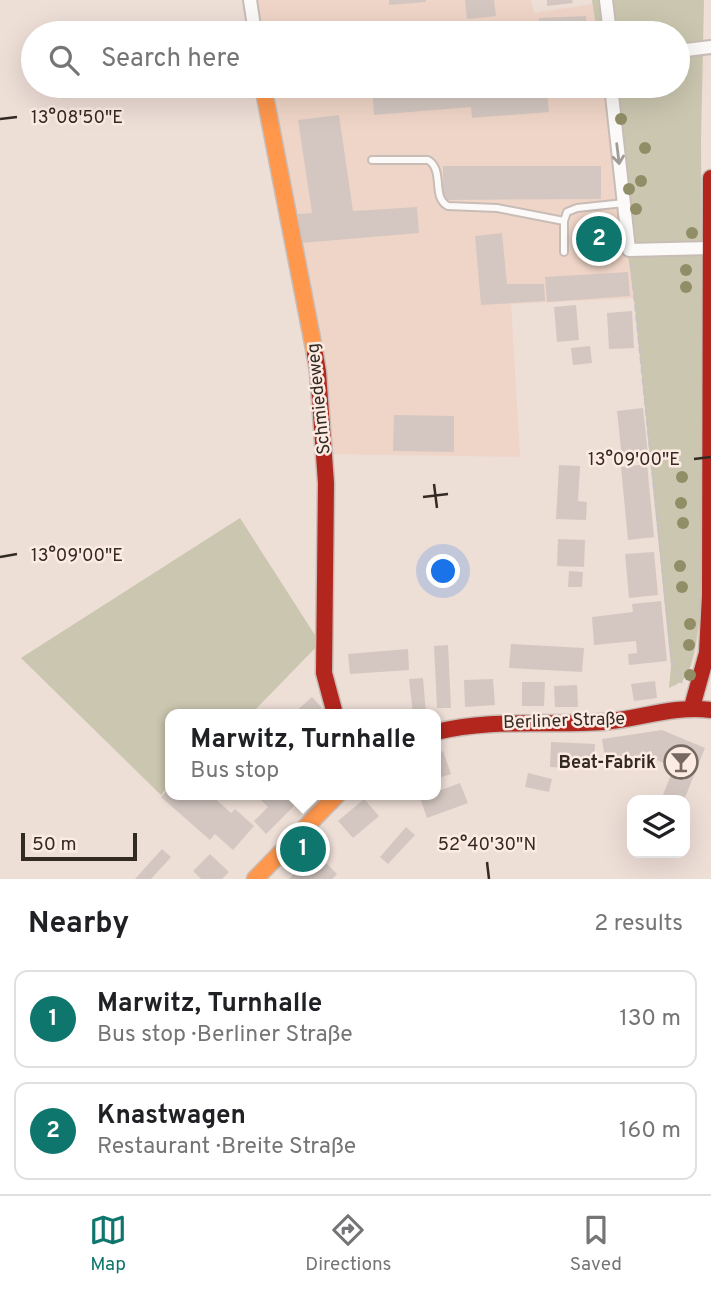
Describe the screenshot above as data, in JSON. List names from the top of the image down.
{
  "streets": {
    "main road": ["Schmiedeweg", "Berliner Straße"]
  },
  "places": {
    "bar": ["Beat-Fabrik"]
  },
  "scale_bar": "50 m",
  "page": {
    "search": "Search here",
    "pins": ["2", "1"],
    "popup": ["Marwitz, Turnhalle", "Bus stop"],
    "scale": "50 m",
    "heading": ["Nearby", "2 results"],
    "list": [
      {
        "mark": "1",
        "name": "Marwitz, Turnhalle",
        "note": "Bus stop · Berliner Straße",
        "value": "130 m"
      },
      {
        "mark": "2",
        "name": "Knastwagen",
        "note": "Restaurant · Breite Straße",
        "value": "160 m"
      }
    ],
    "nav": ["Map", "Directions", "Saved"]
  },
  "coordinates": ["13°08'50\"E", "13°09'00\"E", "52°40'30\"N"]
}
